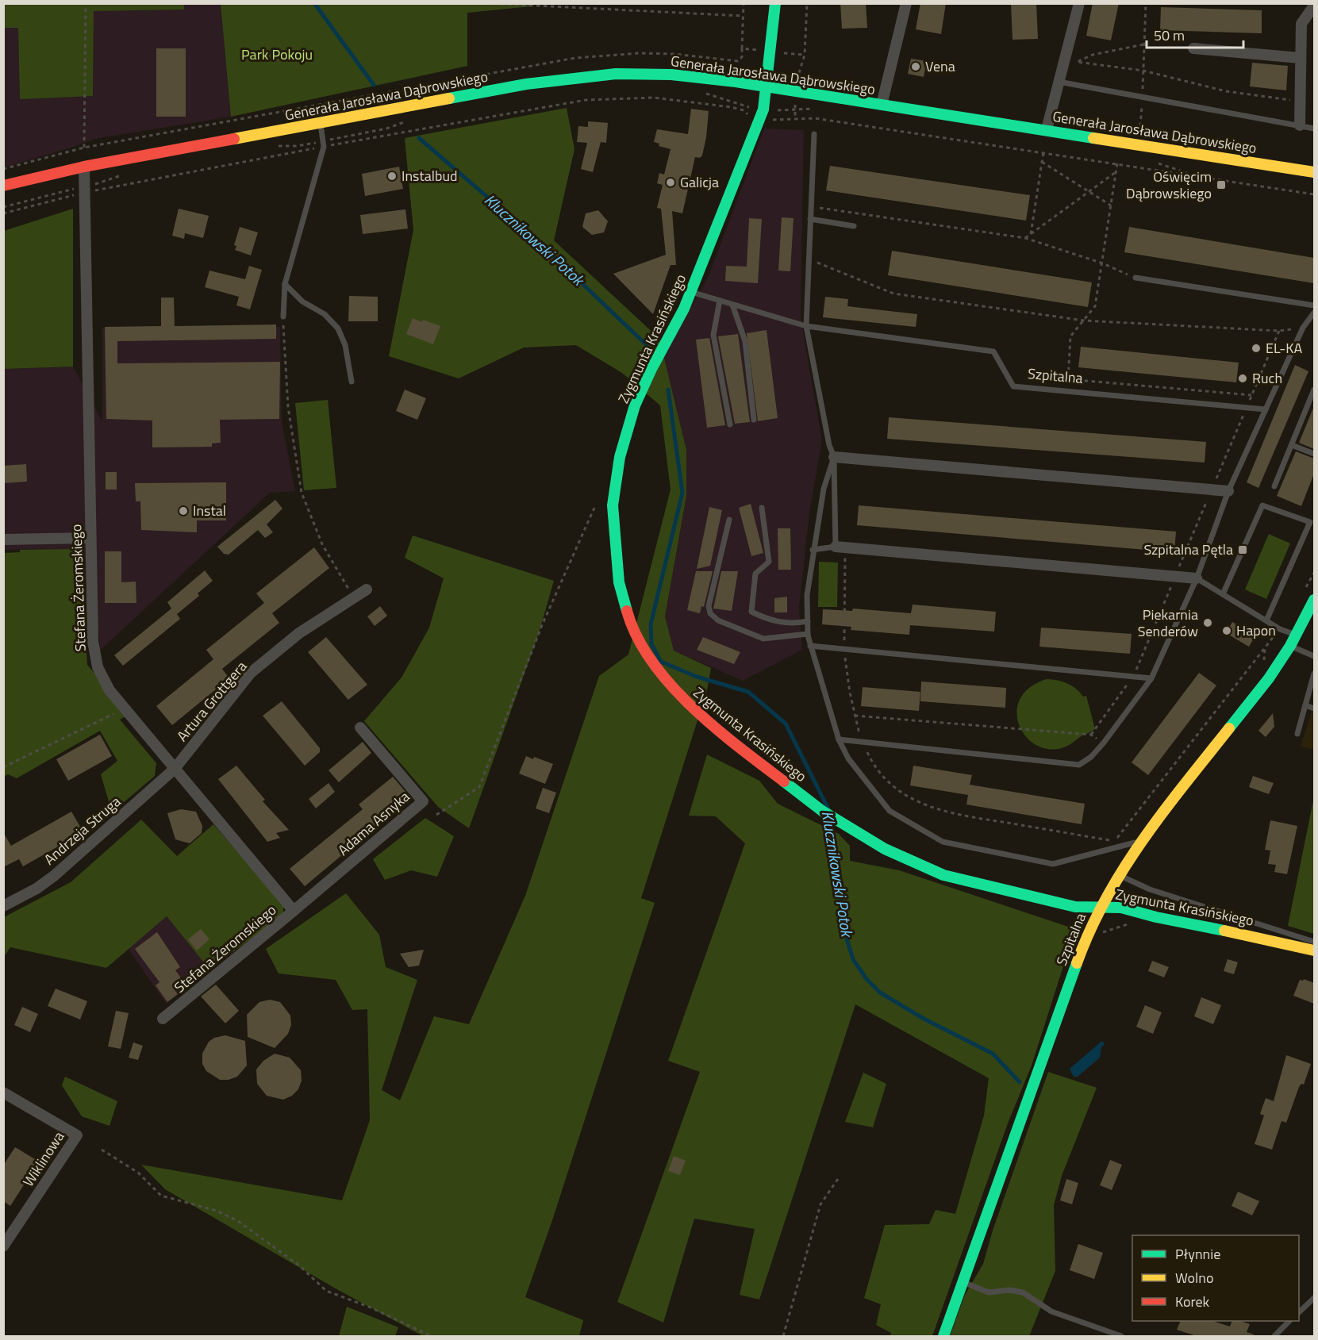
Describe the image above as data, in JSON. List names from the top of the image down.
{
  "streets": {
    "street": [
      "Generała Jarosława Dąbrowskiego",
      "Zygmunta Krasińskiego",
      "Szpitalna",
      "Stefana Żeromskiego",
      "Artura Grottgera",
      "Adama Asnyka",
      "Andrzeja Struga",
      "Wiklinowa"
    ]
  },
  "crossings": [
    ["Generała Jarosława Dąbrowskiego", "Zygmunta Krasińskiego"],
    ["Generała Jarosława Dąbrowskiego", "Stefana Żeromskiego"],
    ["Zygmunta Krasińskiego", "Szpitalna"],
    ["Stefana Żeromskiego", "Artura Grottgera"],
    ["Stefana Żeromskiego", "Adama Asnyka"],
    ["Stefana Żeromskiego", "Andrzeja Struga"],
    ["Artura Grottgera", "Andrzeja Struga"]
  ],
  "water": ["Klucznikowski Potok"],
  "parks": ["Park Pokoju"],
  "places": {
    "other": [
      "Vena",
      "Instalbud",
      "Galicja",
      "EL-KA",
      "Ruch",
      "Instal",
      "Piekarnia Senderów",
      "Hapon"
    ],
    "transit": ["Oświęcim Dąbrowskiego", "Szpitalna Pętla"]
  },
  "legend": ["Płynnie", "Wolno", "Korek"],
  "scale_bar": "50 m"
}
